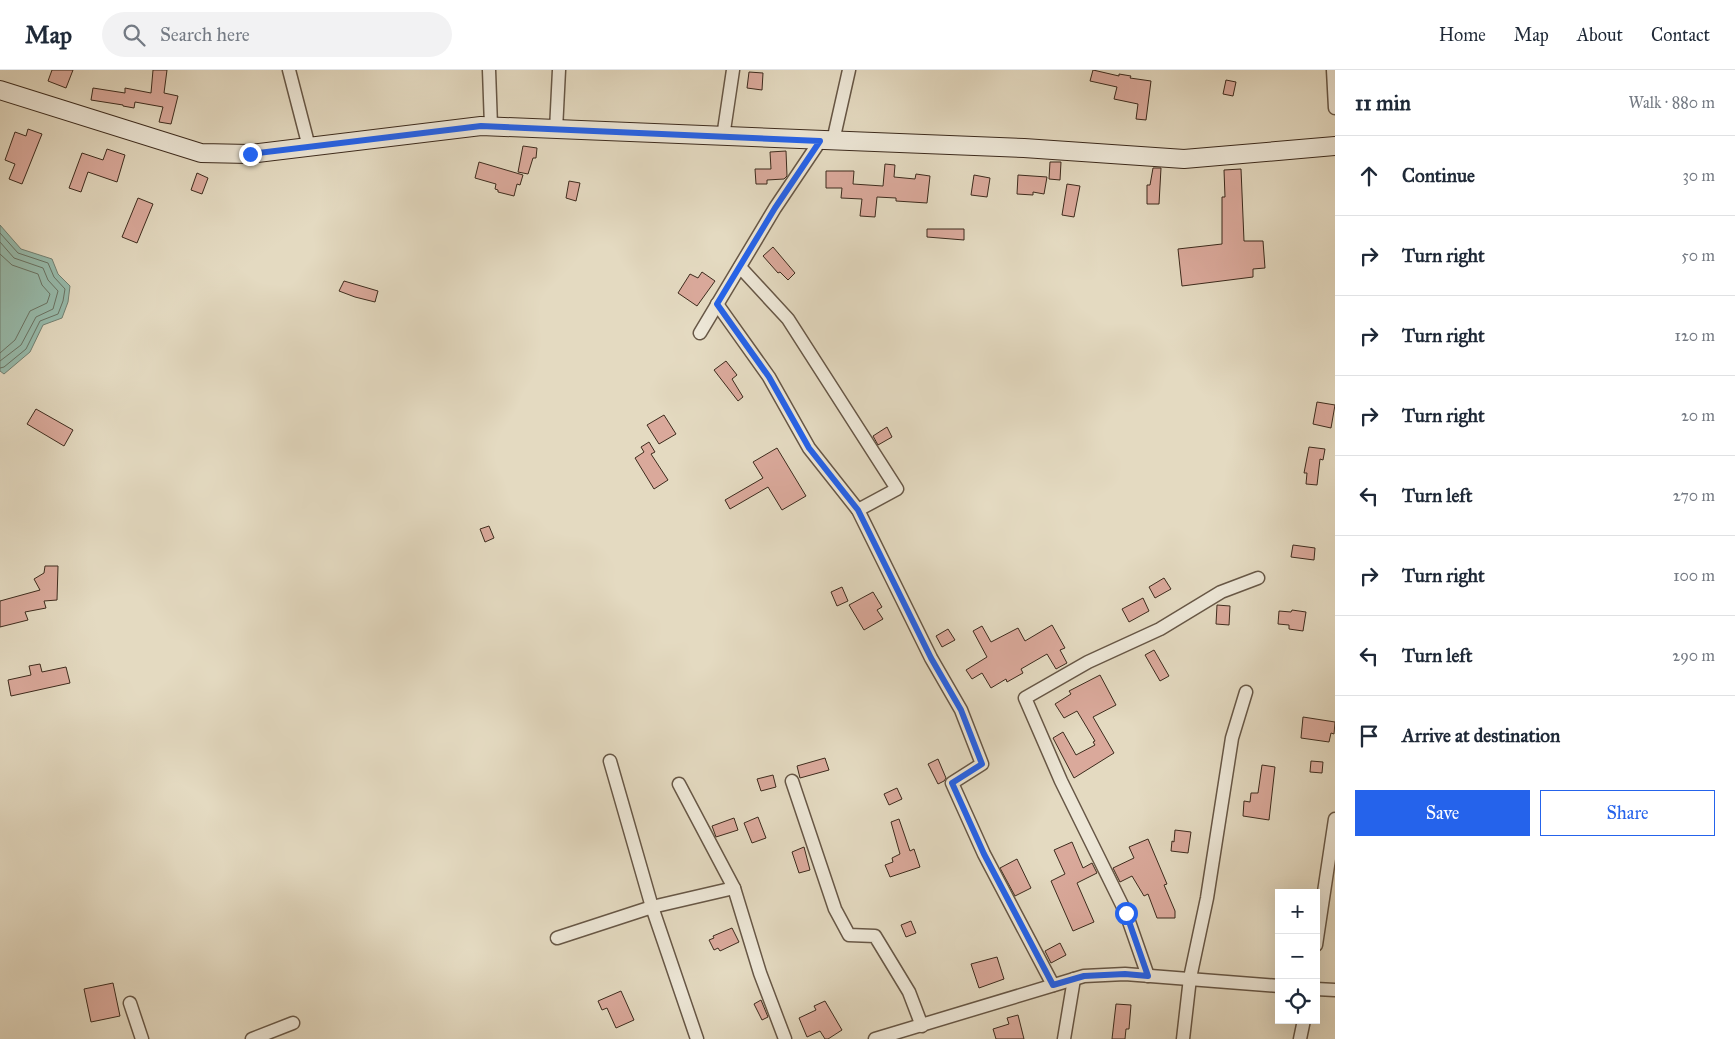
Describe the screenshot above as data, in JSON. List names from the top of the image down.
{
  "page": {
    "header": "Map",
    "search": "Search here",
    "nav": [
      "Home",
      "Map",
      "About",
      "Contact"
    ],
    "heading": ["11 min", "Walk · 880 m"],
    "list": [
      ["Continue", "30 m"],
      ["Turn right", "50 m"],
      ["Turn right", "120 m"],
      ["Turn right", "20 m"],
      ["Turn left", "270 m"],
      ["Turn right", "100 m"],
      ["Turn left", "290 m"],
      "Arrive at destination"
    ],
    "buttons": ["Save", "Share"],
    "map_buttons": ["+", "−"]
  }
}
